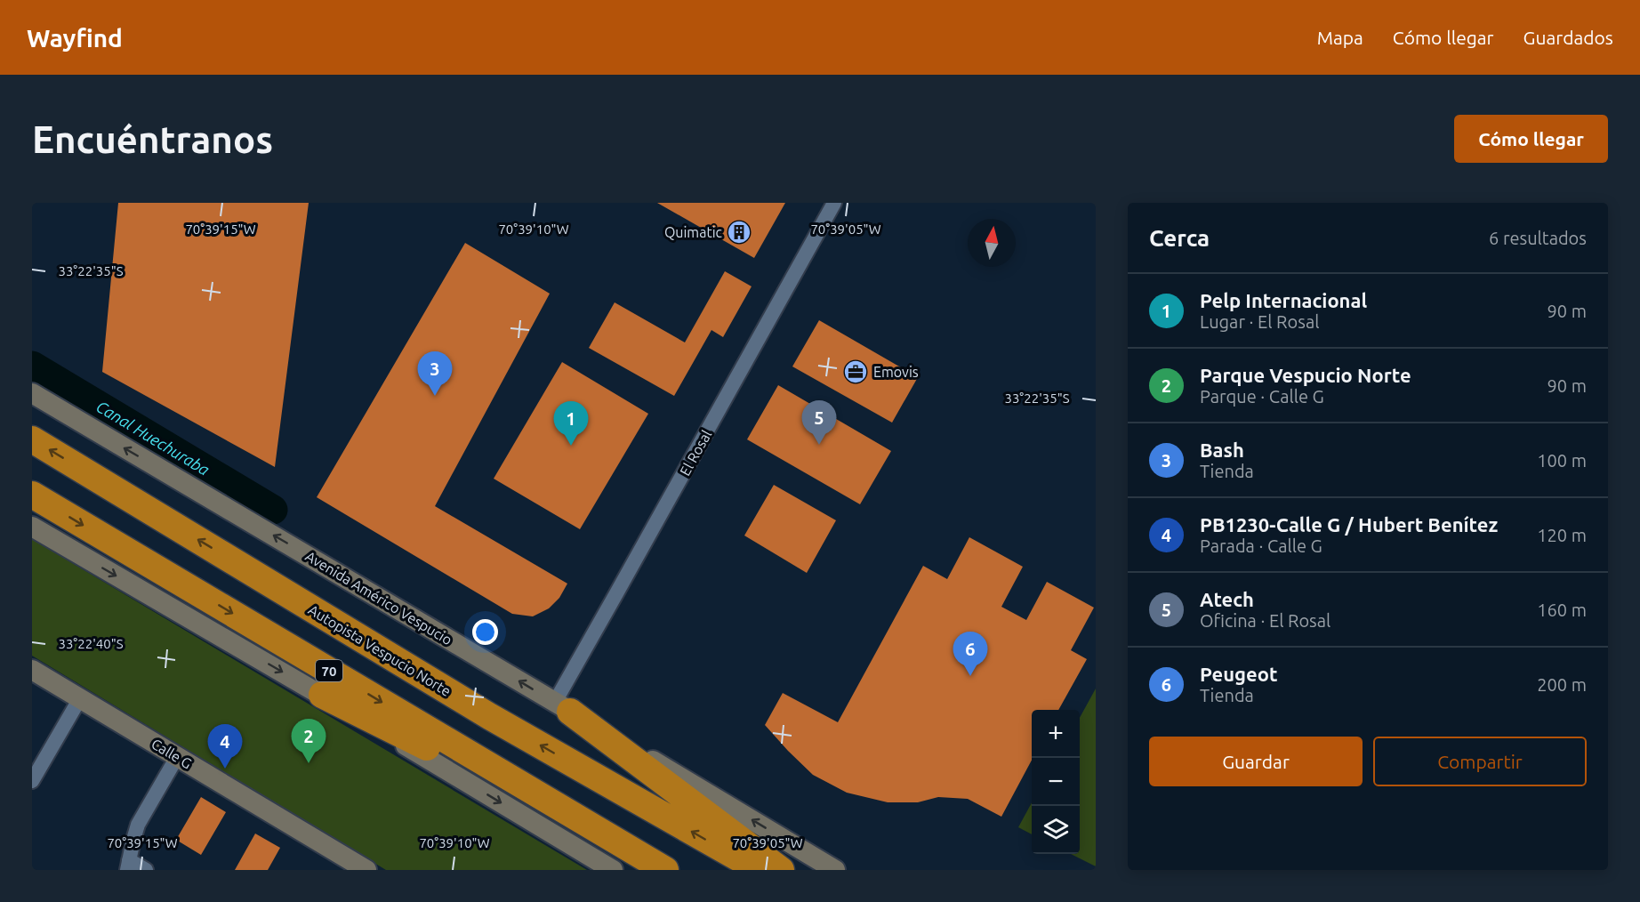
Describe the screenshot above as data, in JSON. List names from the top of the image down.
{
  "streets": {
    "highway": ["Autopista Vespucio Norte", "70"],
    "main road": ["Avenida Américo Vespucio", "Calle G"],
    "street": ["El Rosal"]
  },
  "crossings": [
    ["El Rosal", "Avenida Américo Vespucio"]
  ],
  "water": ["Canal Huechuraba"],
  "places": {
    "building": ["Quimatic"],
    "office": ["Emovis"]
  },
  "north": "top",
  "page": {
    "header": "Wayfind",
    "nav": ["Mapa", "Cómo llegar", "Guardados"],
    "buttons": [
      "Cómo llegar",
      ["Guardar", "Compartir"]
    ],
    "title": "Encuéntranos",
    "heading": ["Cerca", "6 resultados"],
    "list": [
      {
        "mark": "1",
        "name": "Pelp Internacional",
        "note": "Lugar · El Rosal",
        "value": "90 m"
      },
      {
        "mark": "2",
        "name": "Parque Vespucio Norte",
        "note": "Parque · Calle G",
        "value": "90 m"
      },
      {
        "mark": "3",
        "name": "Bash",
        "note": "Tienda",
        "value": "100 m"
      },
      {
        "mark": "4",
        "name": "PB1230-Calle G / Hubert Benítez",
        "note": "Parada · Calle G",
        "value": "120 m"
      },
      {
        "mark": "5",
        "name": "Atech",
        "note": "Oficina · El Rosal",
        "value": "160 m"
      },
      {
        "mark": "6",
        "name": "Peugeot",
        "note": "Tienda",
        "value": "200 m"
      }
    ],
    "pins": [
      "3",
      "5",
      "1",
      "6",
      "2",
      "4"
    ],
    "map_buttons": ["+", "−"]
  },
  "coordinates": [
    "70°39'15\"W",
    "70°39'10\"W",
    "70°39'05\"W",
    "33°22'35\"S",
    "33°22'40\"S"
  ]
}
